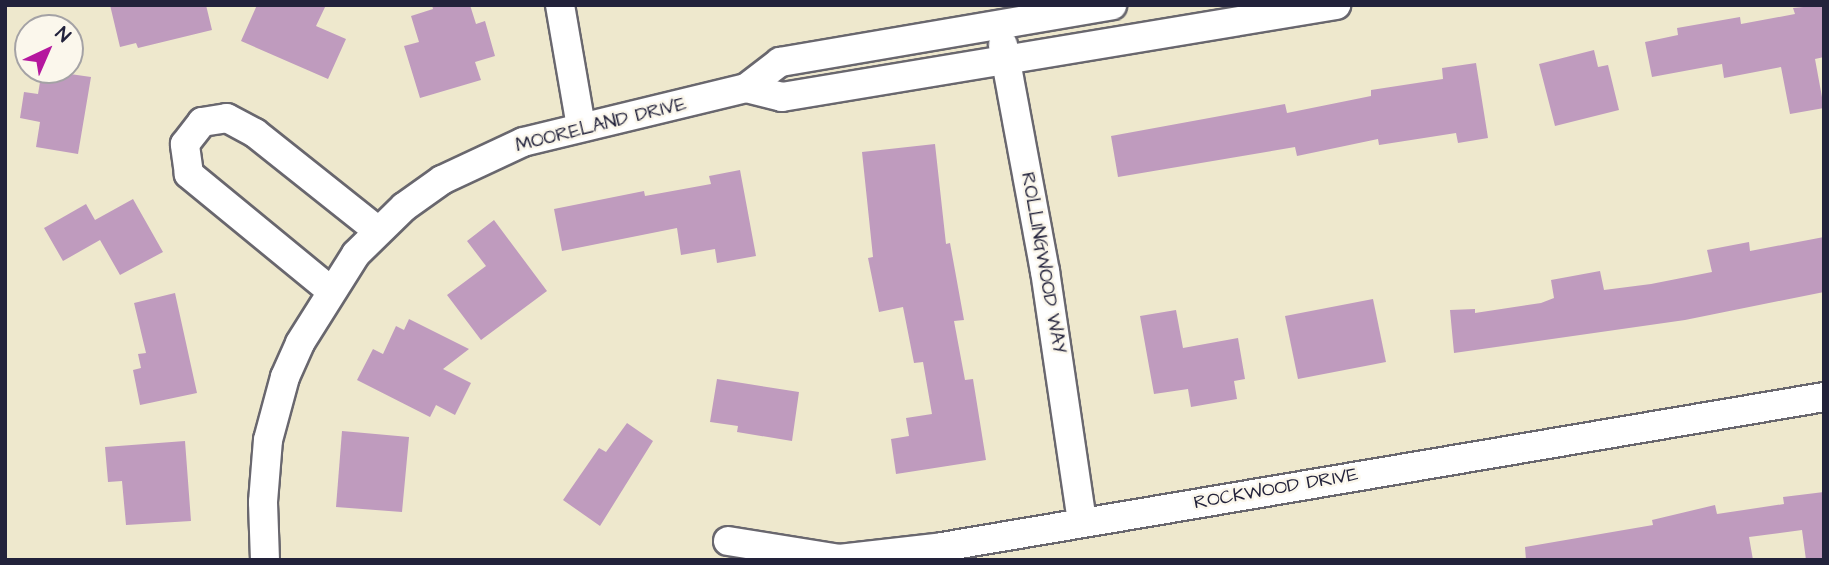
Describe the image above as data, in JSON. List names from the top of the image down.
{
  "streets": {
    "street": ["MOORELAND DRIVE", "ROLLINGWOOD WAY", "ROCKWOOD DRIVE"]
  },
  "crossings": [
    ["MOORELAND DRIVE", "ROLLINGWOOD WAY"],
    ["ROLLINGWOOD WAY", "ROCKWOOD DRIVE"]
  ],
  "north": "top right"
}
